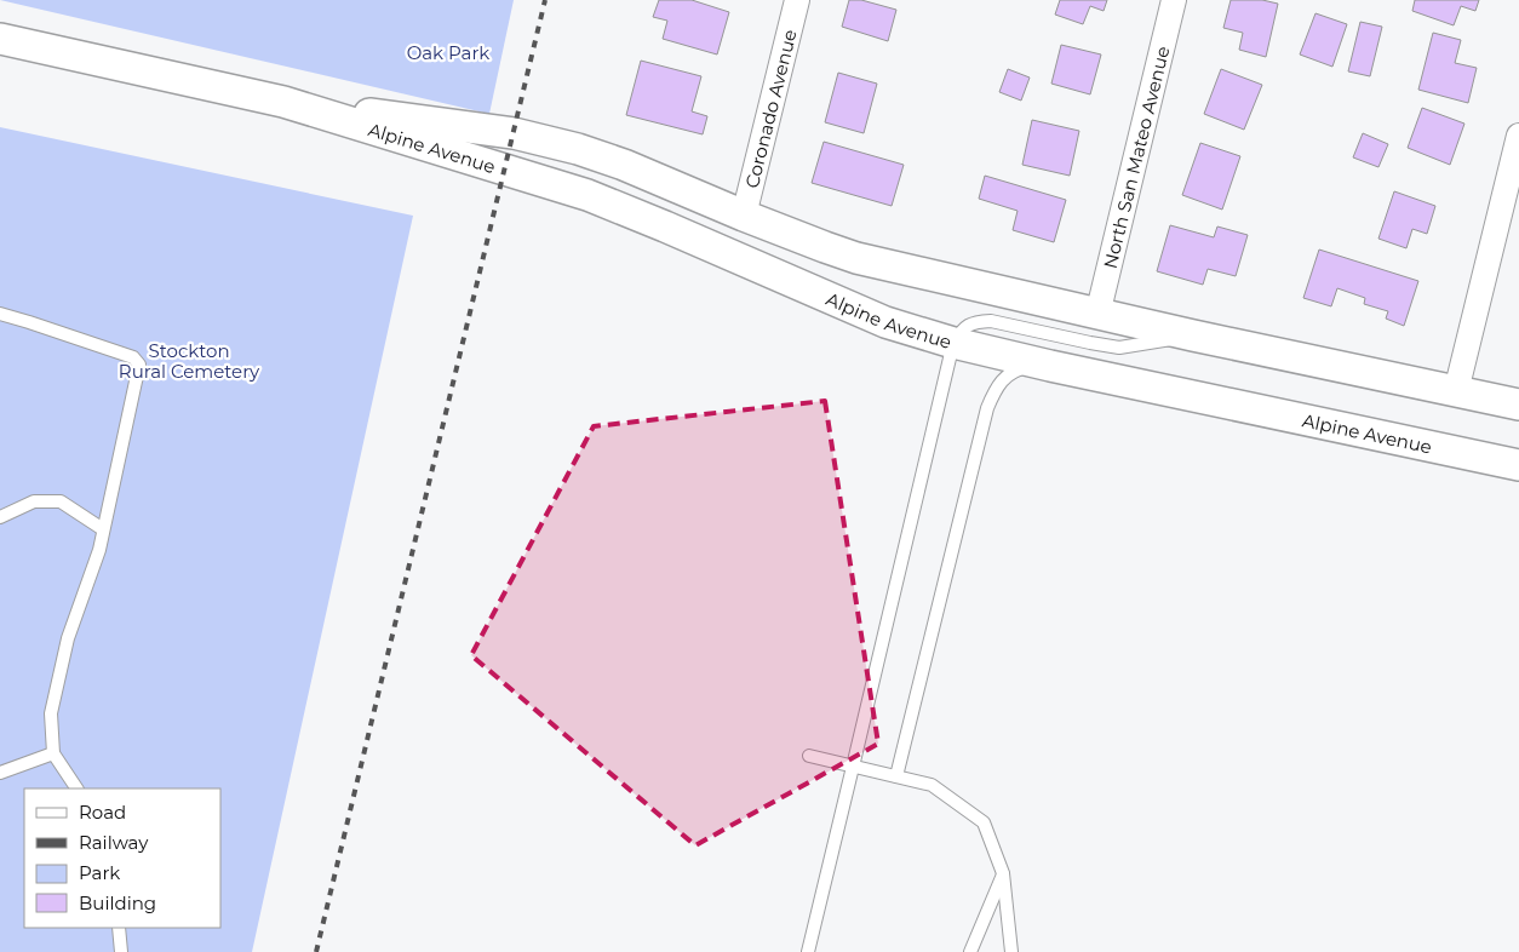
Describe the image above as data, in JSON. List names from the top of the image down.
{
  "streets": {
    "street": ["Coronado Avenue", "Alpine Avenue", "North San Mateo Avenue"]
  },
  "crossings": [
    ["Coronado Avenue", "Alpine Avenue"],
    ["Alpine Avenue", "North San Mateo Avenue"]
  ],
  "parks": ["Oak Park", "Stockton Rural Cemetery"],
  "legend": [
    "Road",
    "Railway",
    "Park",
    "Building"
  ]
}
